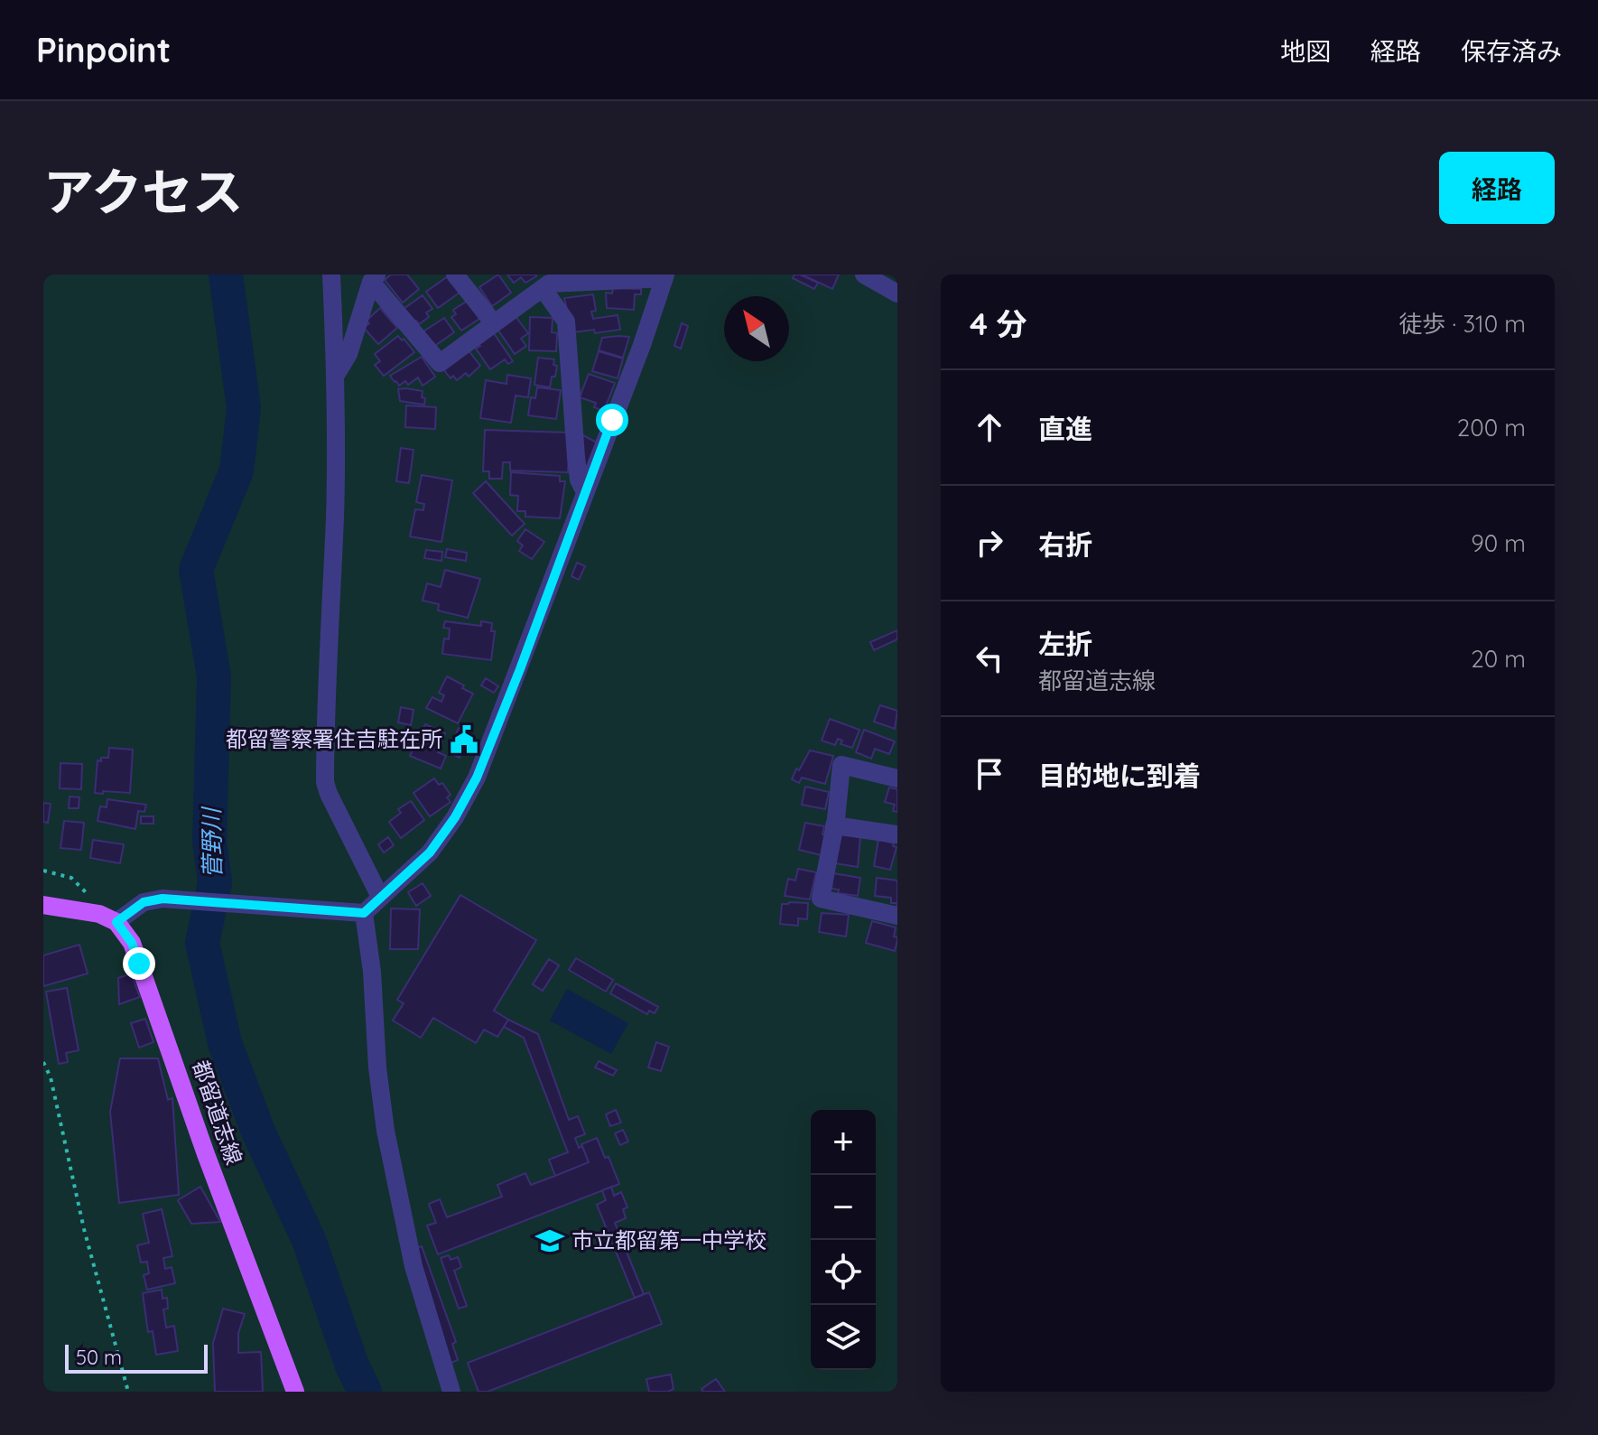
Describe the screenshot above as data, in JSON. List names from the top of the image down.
{
  "streets": {
    "main road": ["都留道志線"]
  },
  "water": ["菅野川"],
  "places": {
    "public building": ["都留警察署住吉駐在所"],
    "school or university": ["市立都留第一中学校"]
  },
  "scale_bar": "50 m",
  "north": "top left",
  "page": {
    "header": "Pinpoint",
    "nav": ["地図", "経路", "保存済み"],
    "title": "アクセス",
    "buttons": "経路",
    "heading": ["4 分", "徒歩 · 310 m"],
    "list": [
      ["直進", "200 m"],
      ["右折", "90 m"],
      ["左折", "都留道志線", "20 m"],
      "目的地に到着"
    ],
    "map_buttons": ["+", "−"],
    "scale": "50 m"
  }
}
